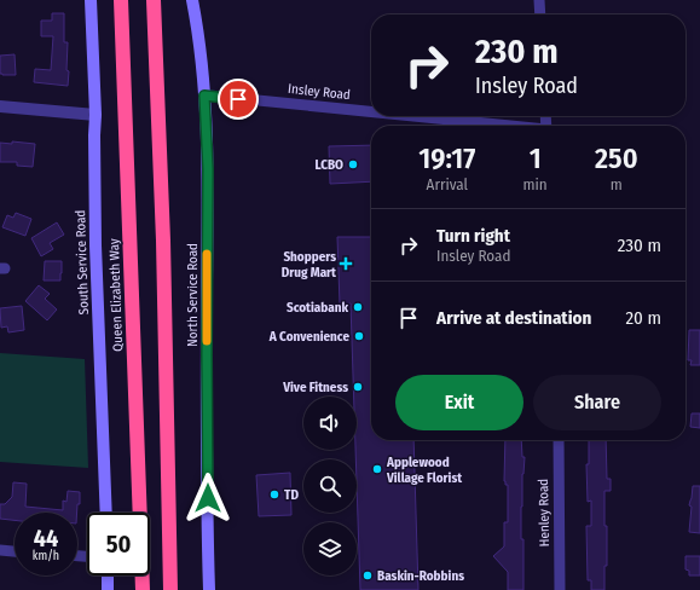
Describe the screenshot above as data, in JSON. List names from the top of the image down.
{
  "streets": {
    "highway": ["Queen Elizabeth Way"],
    "main road": ["South Service Road", "North Service Road"],
    "street": ["Insley Road", "Henley Road"]
  },
  "crossings": [
    ["Insley Road", "North Service Road"]
  ],
  "places": {
    "other": [
      "LCBO",
      "Scotiabank",
      "A Convenience",
      "Vive Fitness",
      "Applewood Village Florist",
      "TD",
      "Baskin-Robbins"
    ],
    "health": ["Shoppers Drug Mart"]
  },
  "page": {
    "turn": ["230 m", "Insley Road"],
    "eta": [
      "19:17",
      "Arrival",
      "1",
      "min",
      "250",
      "m"
    ],
    "list": [
      {
        "name": "Turn right",
        "note": "Insley Road",
        "value": "230 m"
      },
      {
        "name": "Arrive at destination",
        "value": "20 m"
      }
    ],
    "buttons": ["Exit", "Share"],
    "speed": "44 km/h",
    "limit": "50"
  }
}
